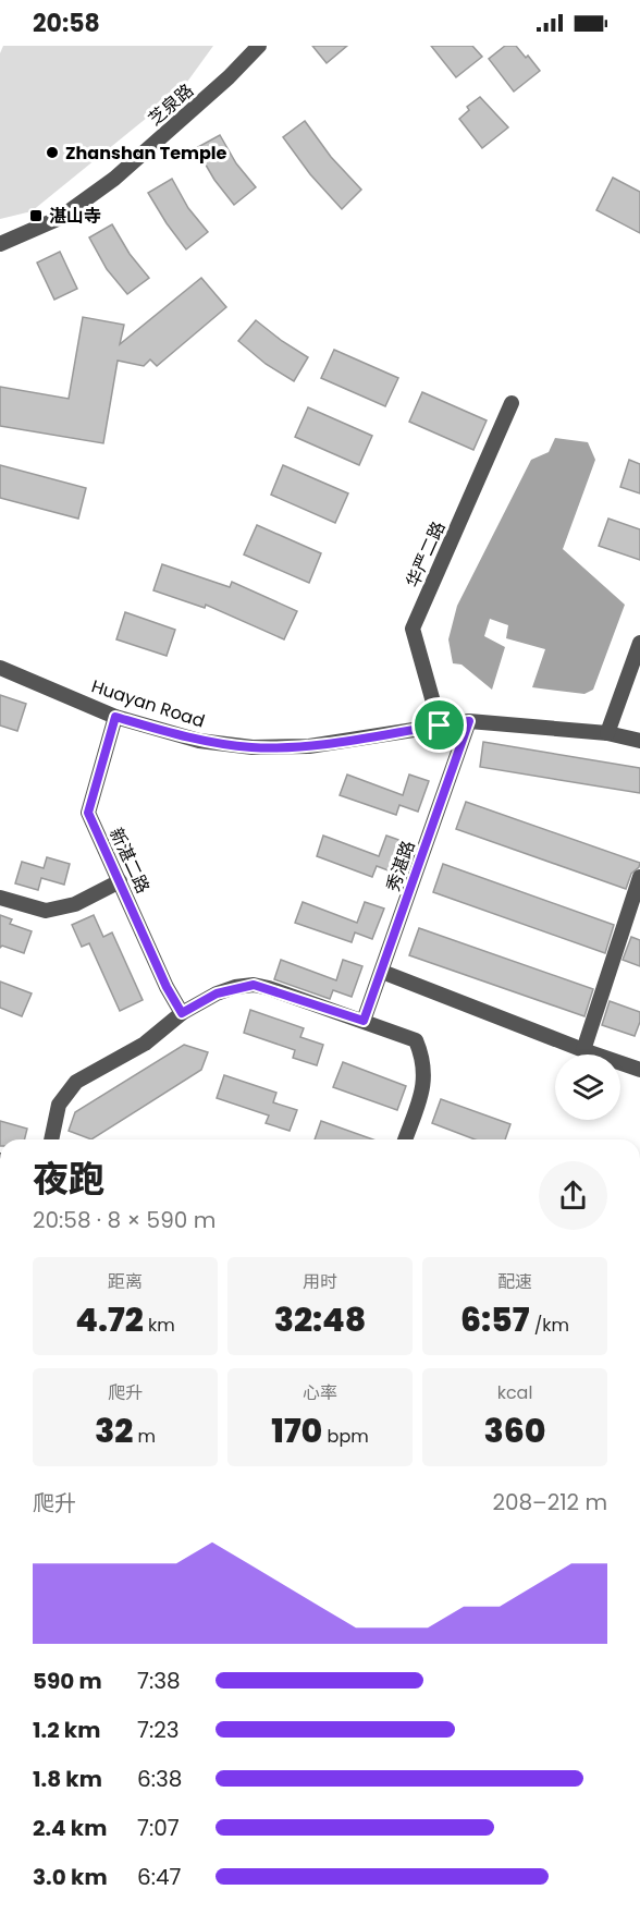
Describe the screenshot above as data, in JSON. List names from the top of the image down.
{
  "streets": {
    "street": [
      "芝泉路",
      "华严二路",
      "Huayan Road",
      "新湛二路",
      "秀湛路"
    ]
  },
  "crossings": [
    ["华严二路", "Huayan Road"],
    ["Huayan Road", "新湛二路"],
    ["Huayan Road", "秀湛路"]
  ],
  "places": {
    "other": ["Zhanshan Temple"],
    "transit": ["湛山寺"]
  },
  "page": {
    "status": "20:58",
    "heading": ["夜跑", "20:58 · 8 × 590 m"],
    "stats": [
      ["距离", "4.72 km"],
      ["用时", "32:48"],
      ["配速", "6:57 /km"],
      ["爬升", "32 m"],
      ["心率", "170 bpm"],
      ["kcal", "360"]
    ],
    "chart": ["爬升", "208–212 m"],
    "list": [
      {
        "name": "590 m",
        "note": "7:38"
      },
      {
        "name": "1.2 km",
        "note": "7:23"
      },
      {
        "name": "1.8 km",
        "note": "6:38"
      },
      {
        "name": "2.4 km",
        "note": "7:07"
      },
      {
        "name": "3.0 km",
        "note": "6:47"
      }
    ]
  }
}
